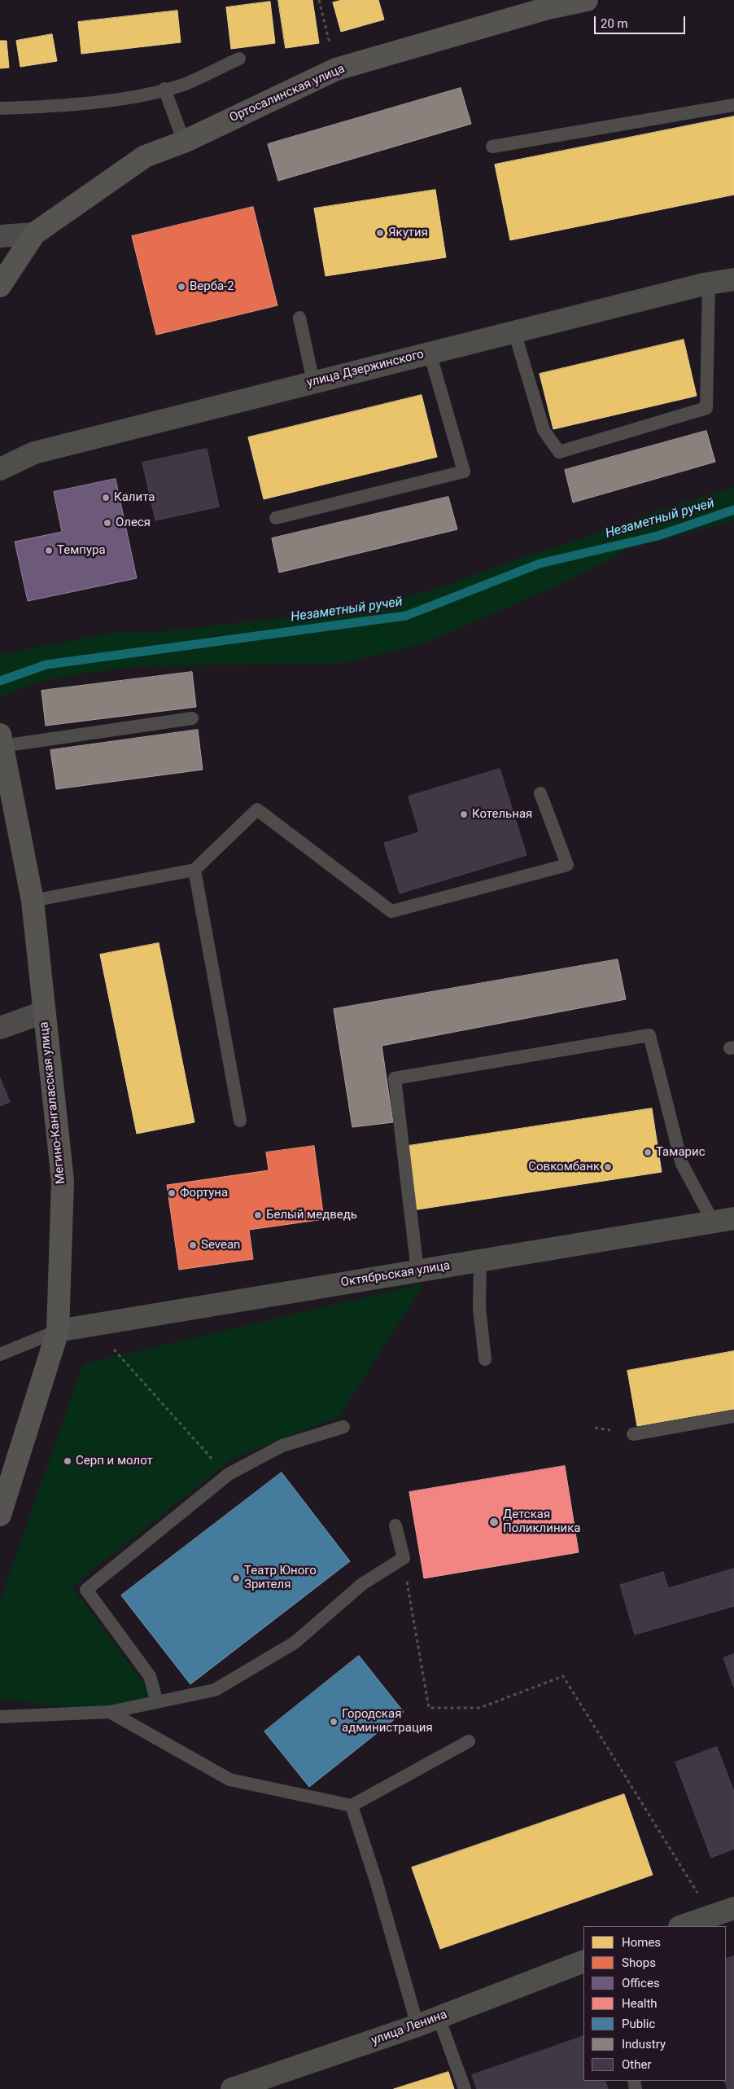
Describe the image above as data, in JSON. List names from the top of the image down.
{
  "streets": {
    "main road": [
      "Ортосалинская улица",
      "улица Дзержинского",
      "Мегино-Кангаласская улица",
      "Октябрьская улица",
      "улица Ленина"
    ]
  },
  "crossings": [
    ["Мегино-Кангаласская улица", "Октябрьская улица"]
  ],
  "water": ["Незаметный ручей"],
  "places": [
    "Якутия",
    "Верба-2",
    "Калита",
    "Олеся",
    "Темпура",
    "Котельная",
    "Тамарис",
    "Совкомбанк",
    "Фортуна",
    "Белый медведь",
    "Sevean",
    "Серп и молот",
    "Детская Поликлиника",
    "Театр Юного Зрителя",
    "Городская администрация"
  ],
  "legend": [
    "Homes",
    "Shops",
    "Offices",
    "Health",
    "Public",
    "Industry",
    "Other"
  ],
  "scale_bar": "20 m"
}
